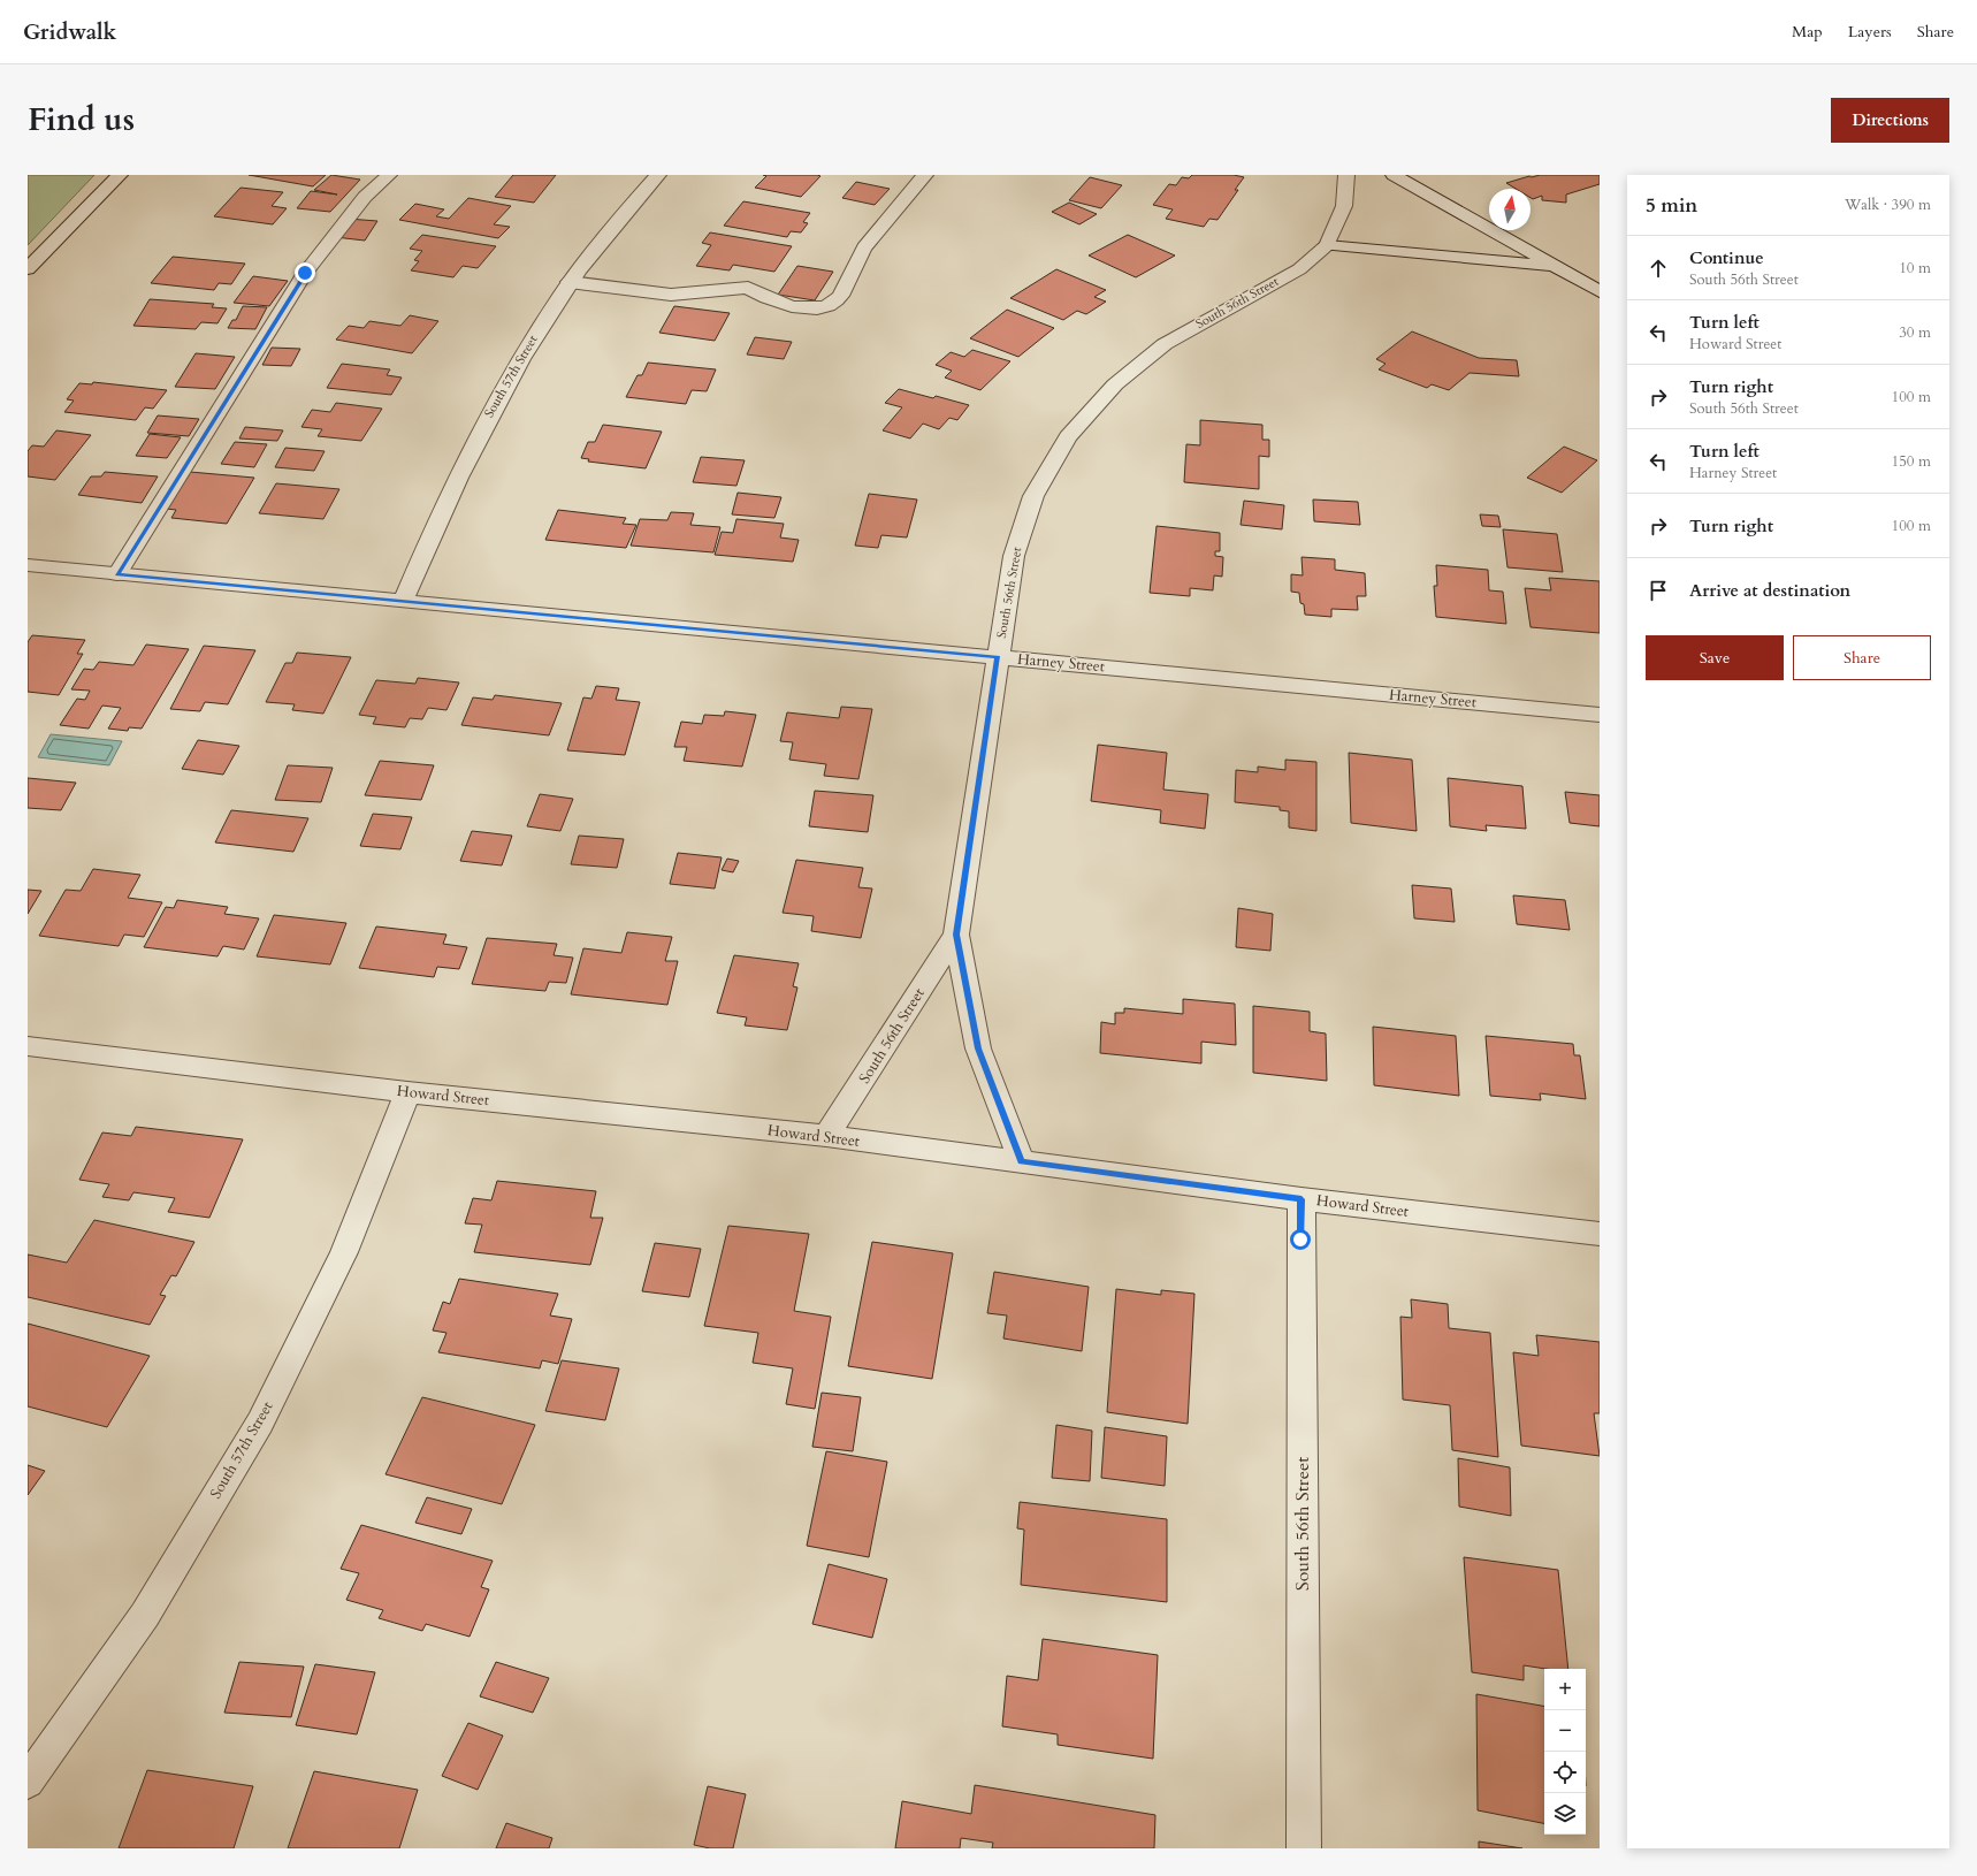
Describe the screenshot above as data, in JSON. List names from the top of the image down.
{
  "streets": {
    "street": [
      "South 56th Street",
      "South 57th Street",
      "Harney Street",
      "Howard Street"
    ]
  },
  "crossings": [
    ["South 56th Street", "Harney Street"],
    ["South 56th Street", "Howard Street"],
    ["South 57th Street", "Harney Street"],
    ["South 57th Street", "Howard Street"]
  ],
  "north": "top",
  "page": {
    "header": "Gridwalk",
    "nav": ["Map", "Layers", "Share"],
    "title": "Find us",
    "buttons": [
      "Directions",
      ["Save", "Share"]
    ],
    "heading": ["5 min", "Walk · 390 m"],
    "list": [
      ["Continue", "South 56th Street", "10 m"],
      ["Turn left", "Howard Street", "30 m"],
      ["Turn right", "South 56th Street", "100 m"],
      ["Turn left", "Harney Street", "150 m"],
      ["Turn right", "100 m"],
      "Arrive at destination"
    ],
    "map_buttons": ["+", "−"]
  }
}
